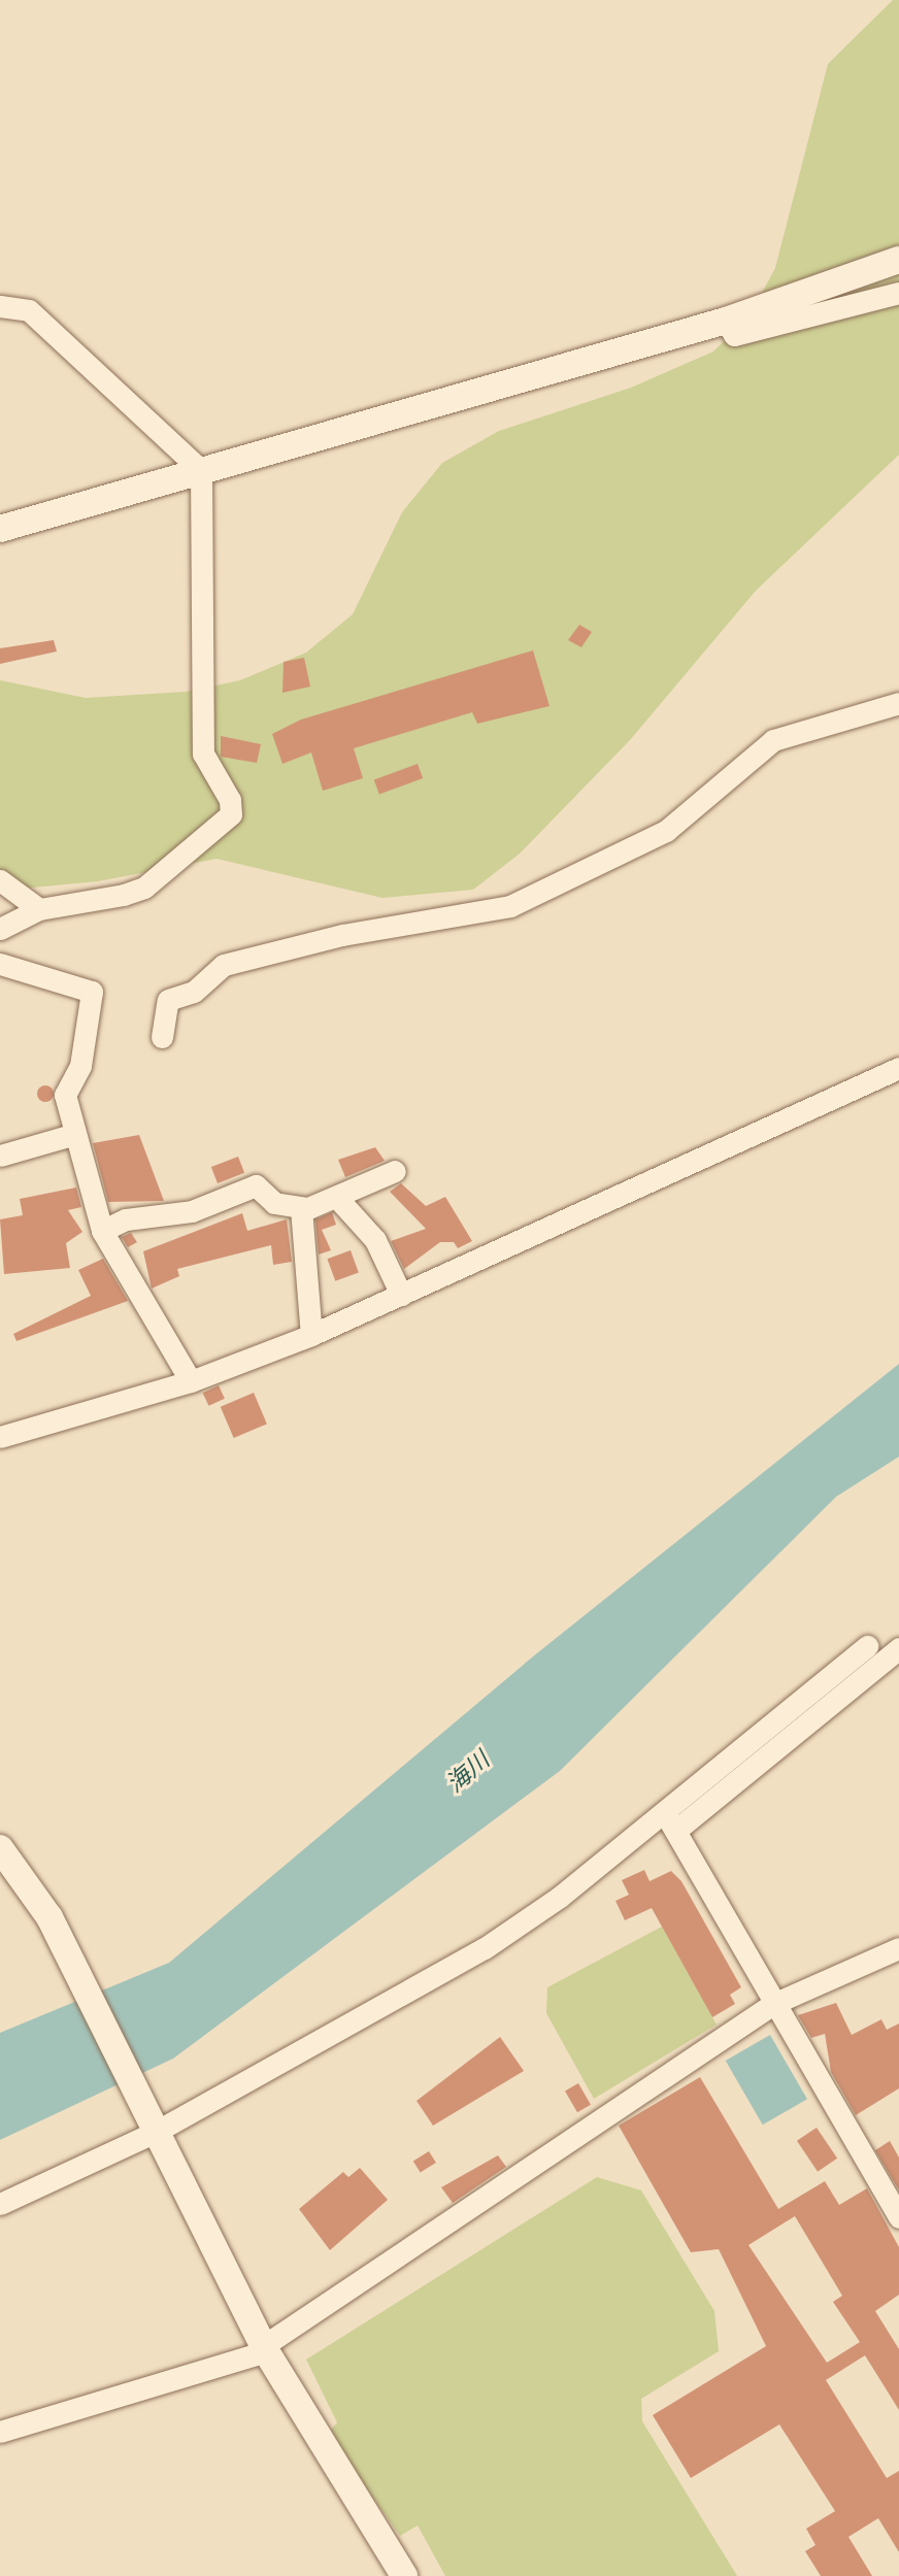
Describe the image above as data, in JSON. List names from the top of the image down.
{
  "water": ["海川"]
}
